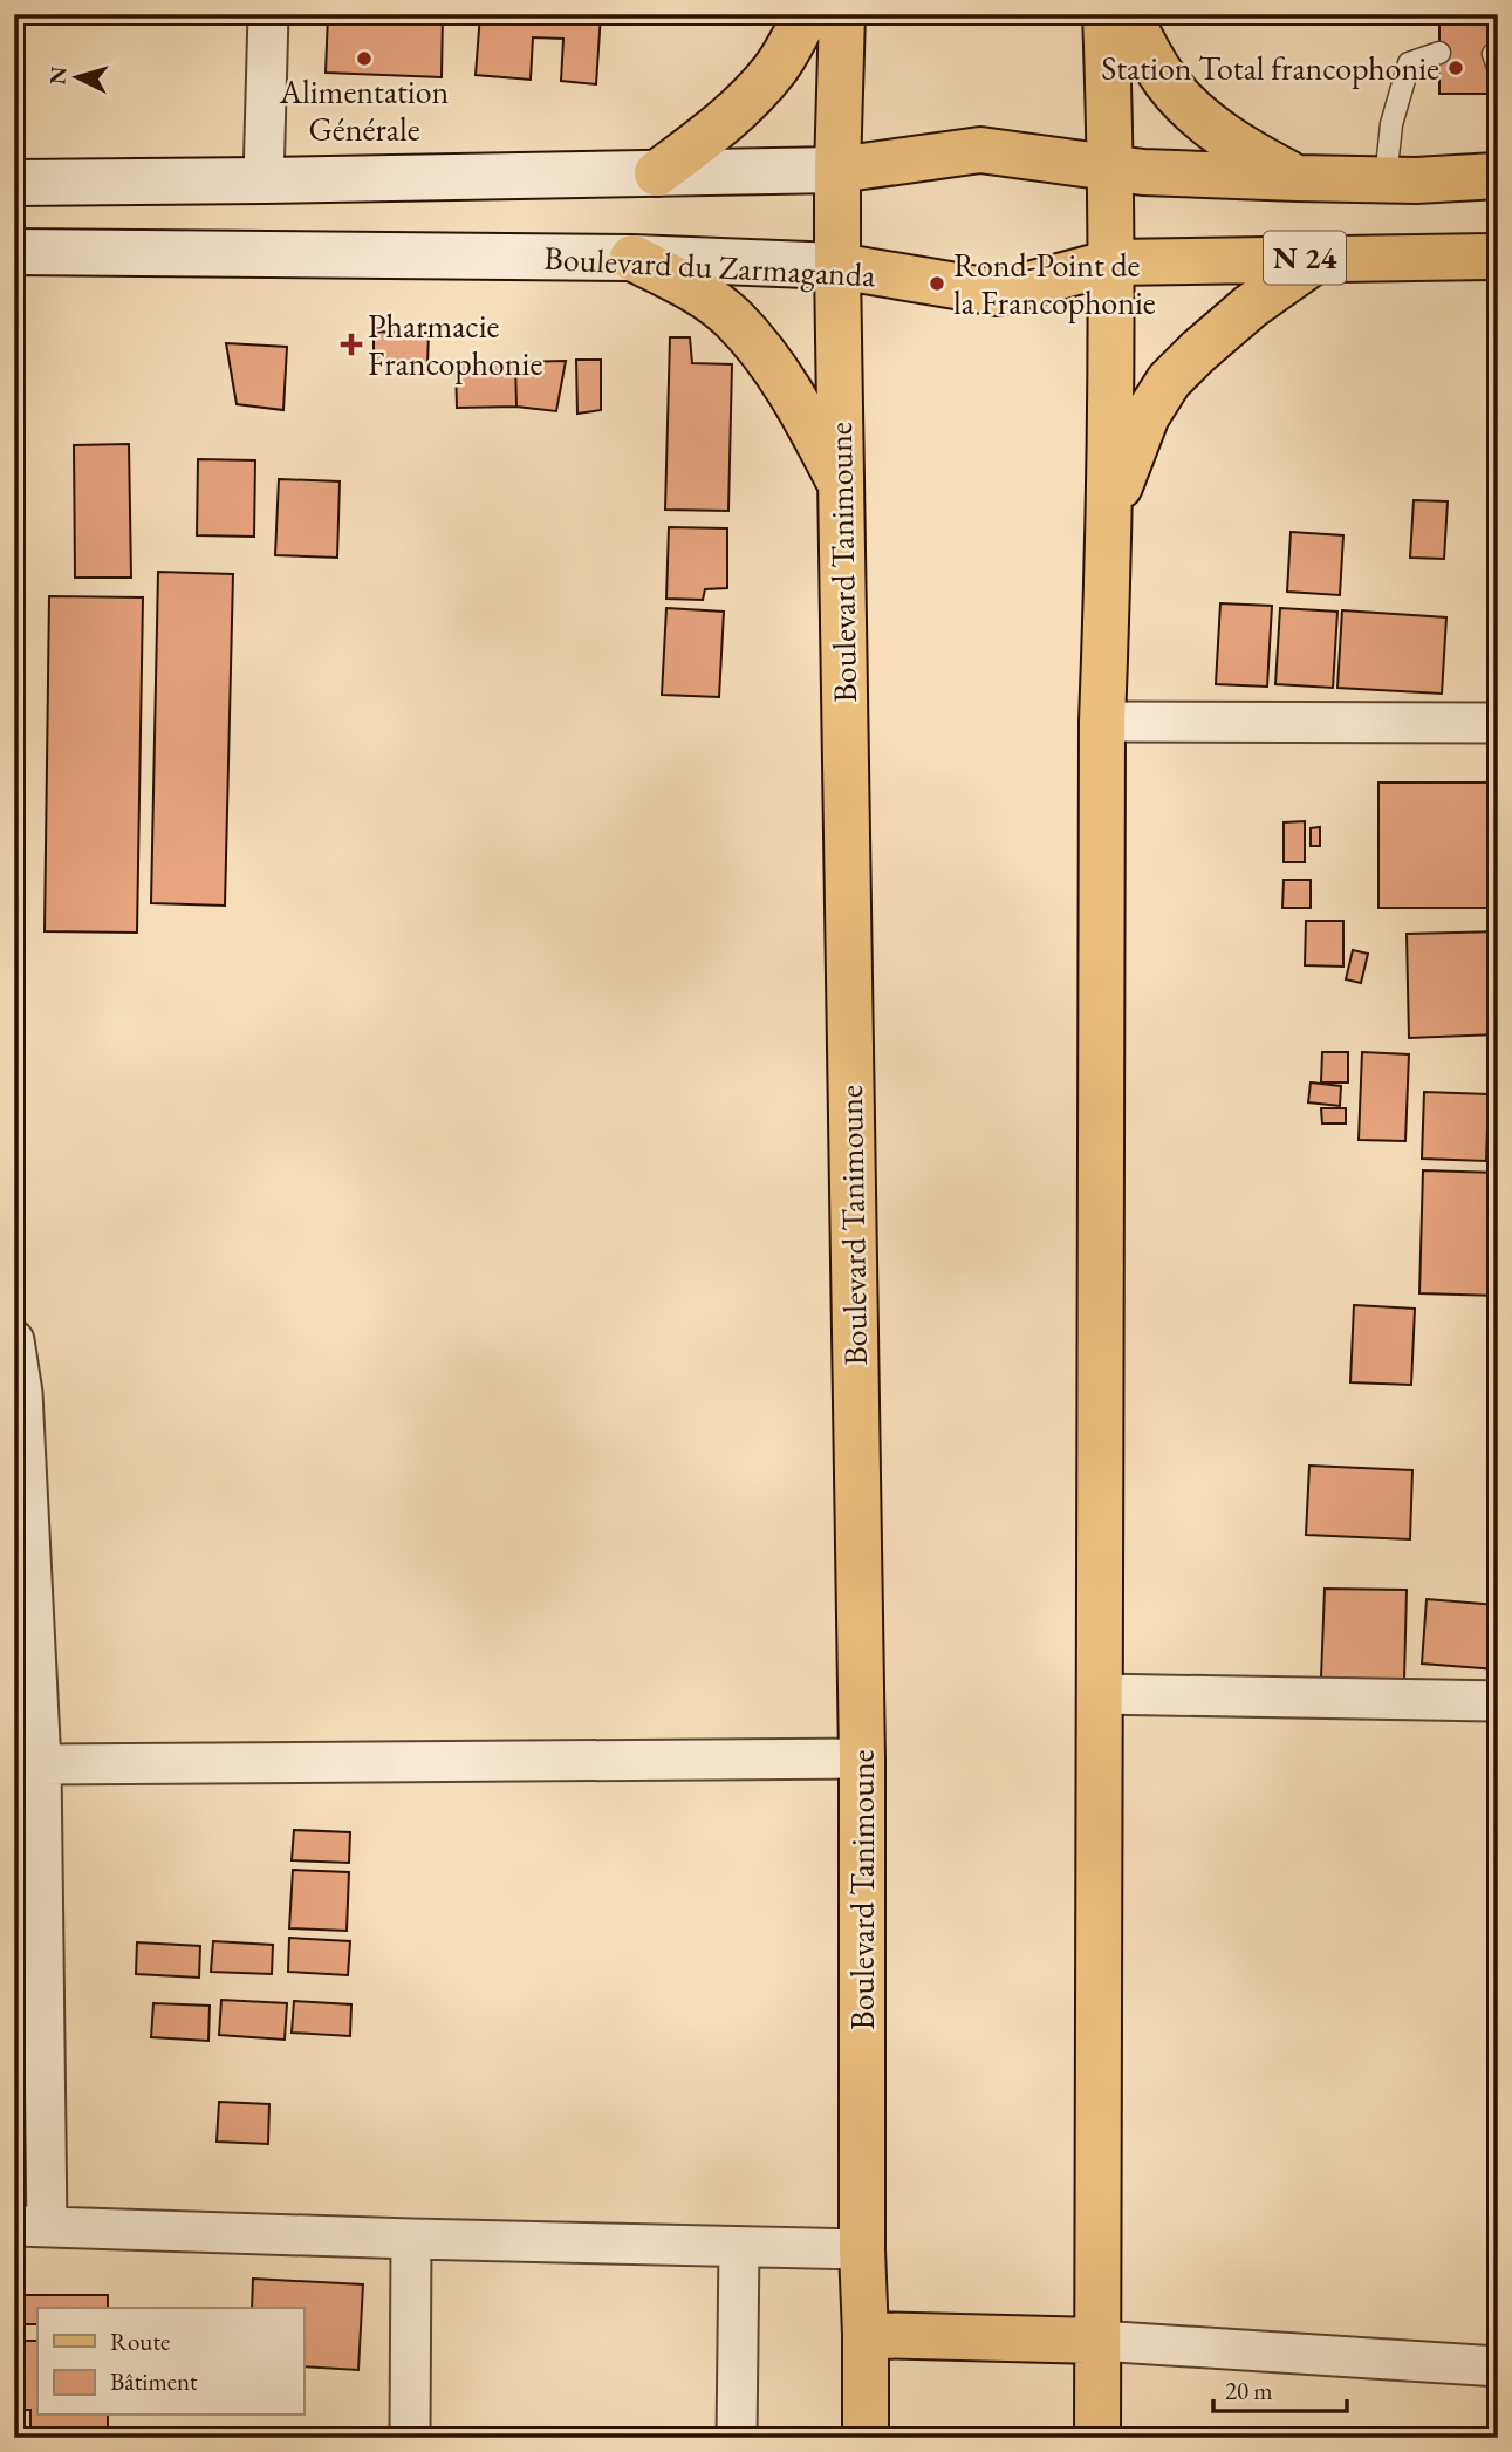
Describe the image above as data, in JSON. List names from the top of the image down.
{
  "streets": {
    "main road": ["N 24", "Boulevard du Zarmaganda", "Boulevard Tanimoune"]
  },
  "crossings": [
    ["Boulevard du Zarmaganda", "Boulevard Tanimoune"]
  ],
  "places": {
    "other": ["Alimentation Générale", "Station Total francophonie", "Rond-Point de la Francophonie"],
    "health": ["Pharmacie Francophonie"]
  },
  "legend": ["Route", "Bâtiment"],
  "scale_bar": "20 m",
  "north": "left"
}
